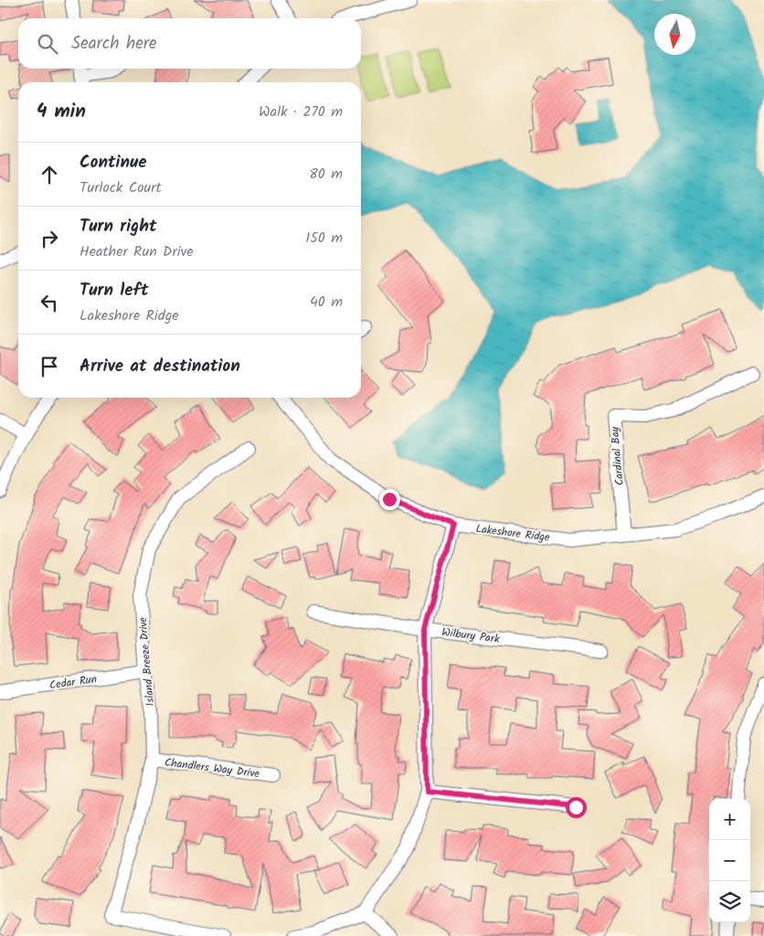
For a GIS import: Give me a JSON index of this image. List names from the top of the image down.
{
  "streets": {
    "street": [
      "Cardinal Bay",
      "Lakeshore Ridge",
      "Wilbury Park",
      "Island Breeze Drive",
      "Cedar Run",
      "Chandlers Way Drive"
    ]
  },
  "crossings": [
    ["Cardinal Bay", "Lakeshore Ridge"],
    ["Island Breeze Drive", "Cedar Run"],
    ["Island Breeze Drive", "Chandlers Way Drive"]
  ],
  "north": "bottom",
  "page": {
    "search": "Search here",
    "heading": ["4 min", "Walk · 270 m"],
    "list": [
      ["Continue", "Turlock Court", "80 m"],
      ["Turn right", "Heather Run Drive", "150 m"],
      ["Turn left", "Lakeshore Ridge", "40 m"],
      "Arrive at destination"
    ],
    "map_buttons": ["+", "−"]
  }
}
